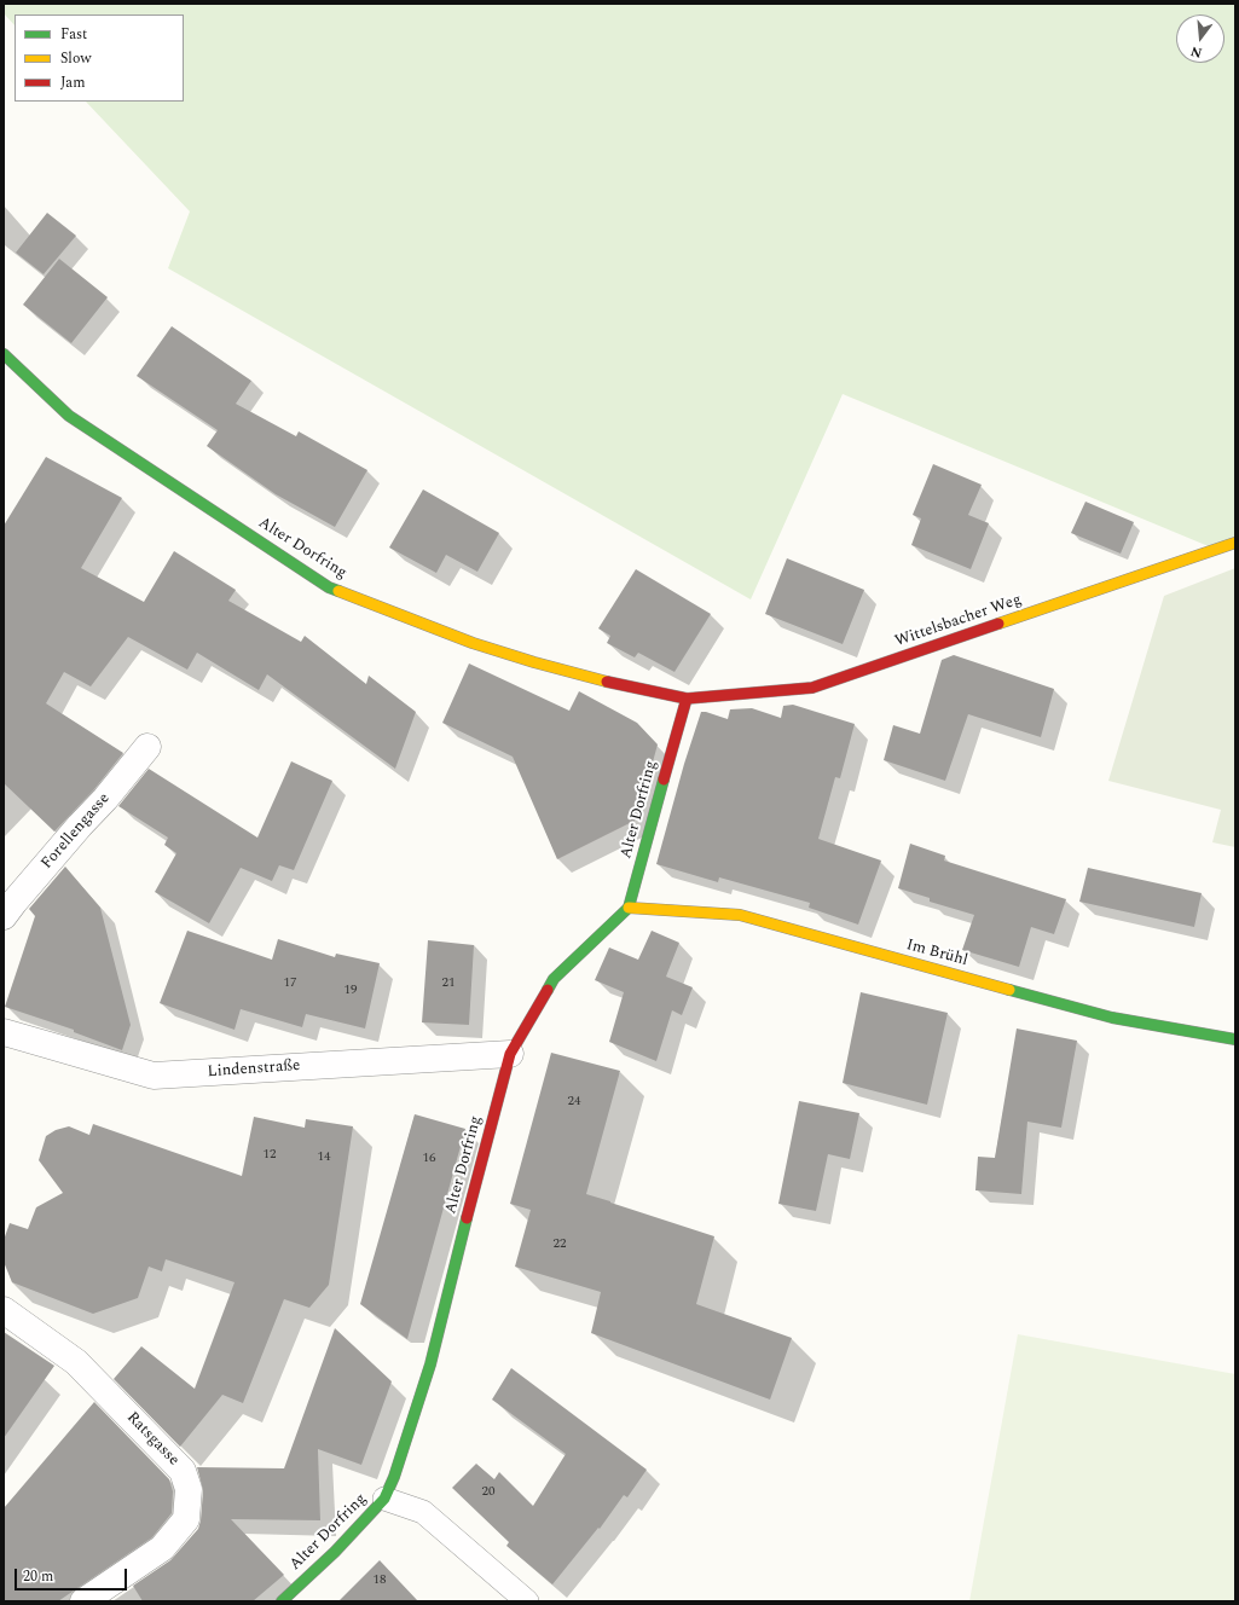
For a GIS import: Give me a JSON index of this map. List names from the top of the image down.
{
  "streets": {
    "street": [
      "Alter Dorfring",
      "Wittelsbacher Weg",
      "Forellengasse",
      "Im Brühl",
      "Lindenstraße",
      "Ratsgasse"
    ]
  },
  "crossings": [
    ["Alter Dorfring", "Wittelsbacher Weg"],
    ["Alter Dorfring", "Im Brühl"],
    ["Alter Dorfring", "Lindenstraße"]
  ],
  "house_numbers": [
    "17",
    "21",
    "19",
    "24",
    "12",
    "14",
    "16",
    "22",
    "20",
    "18"
  ],
  "legend": ["Fast", "Slow", "Jam"],
  "scale_bar": "20 m",
  "north": "bottom"
}
